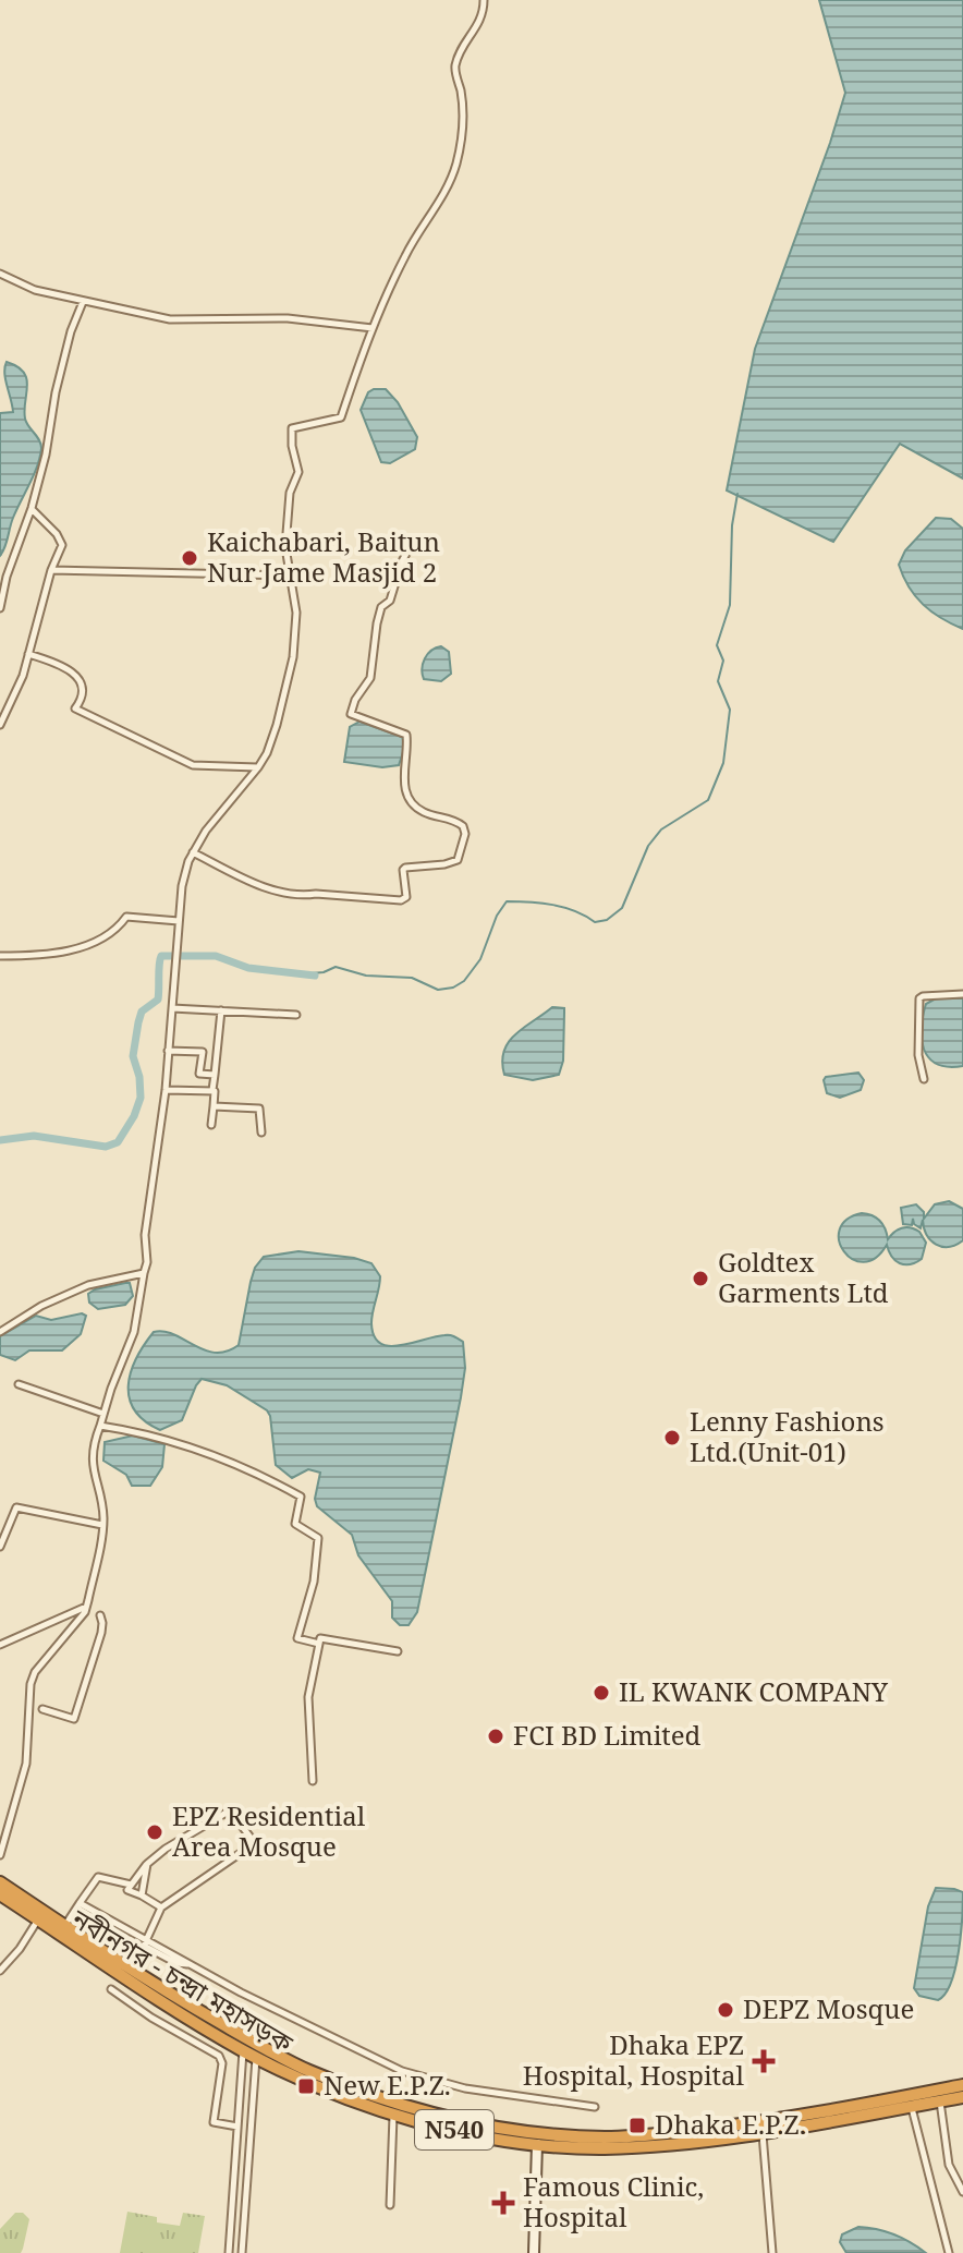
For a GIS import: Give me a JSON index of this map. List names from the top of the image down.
{
  "streets": {
    "highway": ["নবীনগর - চন্দ্রা মহাসড়ক", "N540"]
  },
  "places": {
    "other": [
      "Kaichabari, Baitun Nur Jame Masjid 2",
      "Goldtex Garments Ltd",
      "Lenny Fashions Ltd.(Unit-01)",
      "IL KWANK COMPANY",
      "FCI BD Limited",
      "EPZ Residential Area Mosque",
      "DEPZ Mosque"
    ],
    "health": ["Dhaka EPZ Hospital, Hospital", "Famous Clinic, Hospital"],
    "transit": ["New E.P.Z.", "Dhaka E.P.Z."]
  }
}
